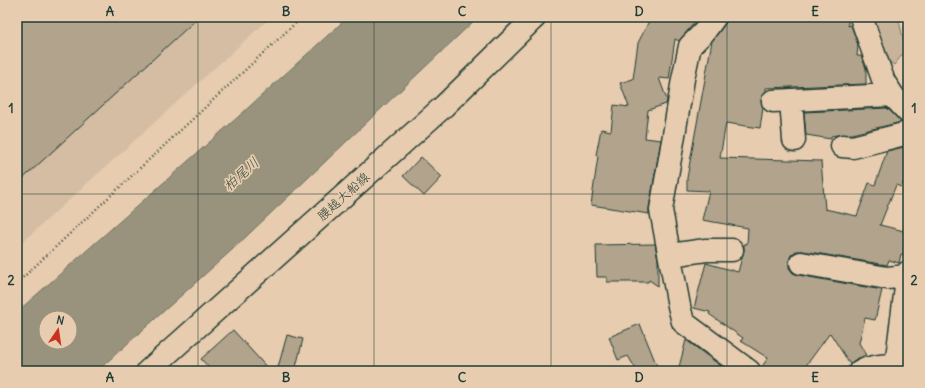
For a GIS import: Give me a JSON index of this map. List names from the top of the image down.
{
  "streets": {
    "street": ["腰越大船線"]
  },
  "water": ["柏尾川"],
  "north": "top",
  "grid": {
    "columns": [
      "A",
      "B",
      "C",
      "D",
      "E"
    ],
    "rows": ["1", "2"]
  }
}
